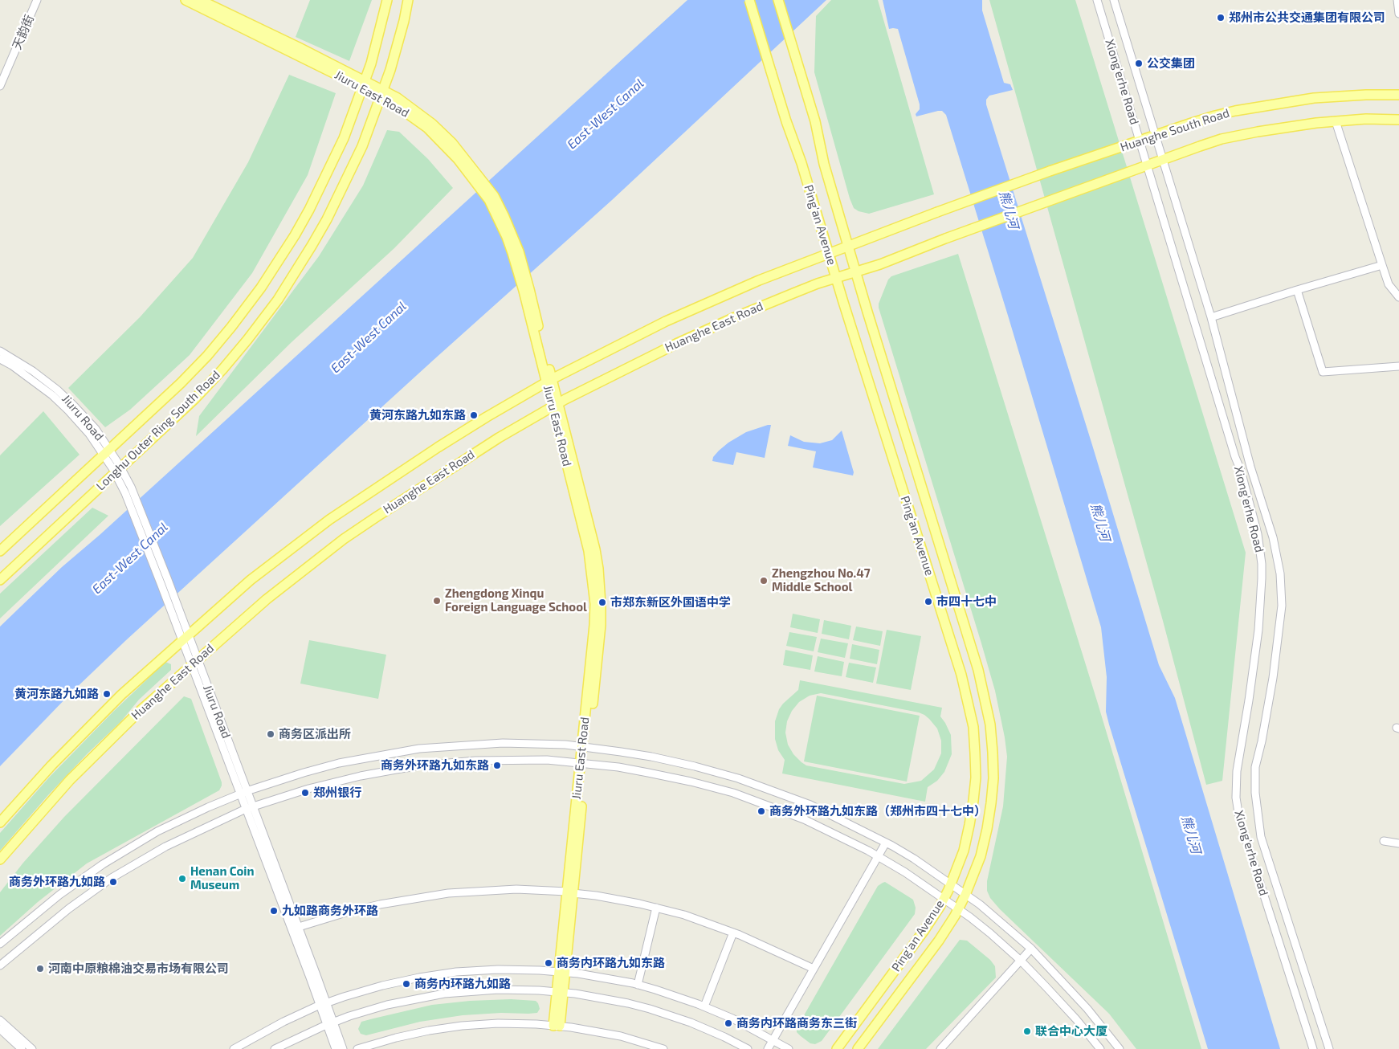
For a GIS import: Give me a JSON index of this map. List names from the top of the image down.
{
  "streets": {
    "main road": [
      "Jiuru East Road",
      "Huanghe South Road",
      "Ping'an Avenue",
      "Huanghe East Road",
      "Longhu Outer Ring South Road"
    ],
    "street": ["天韵街", "Xiong'erhe Road", "Jiuru Road"]
  },
  "crossings": [
    ["Xiong'erhe Road", "Huanghe South Road"],
    ["Jiuru East Road", "Huanghe East Road"],
    ["Jiuru East Road", "Longhu Outer Ring South Road"],
    ["Huanghe South Road", "Huanghe East Road"],
    ["Ping'an Avenue", "Huanghe East Road"],
    ["Huanghe East Road", "Jiuru Road"],
    ["Jiuru Road", "Longhu Outer Ring South Road"]
  ],
  "water": ["East-West Canal", "熊儿河"],
  "places": [
    "郑州市公共交通集团有限公司",
    "公交集团",
    "黄河东路九如东路",
    "Zhengzhou No.47 Middle School",
    "Zhengdong Xinqu Foreign Language School",
    "市四十七中",
    "市郑东新区外国语中学",
    "黄河东路九如路",
    "商务区派出所",
    "商务外环路九如东路",
    "郑州银行",
    "商务外环路九如东路（郑州市四十七中）",
    "Henan Coin Museum",
    "商务外环路九如路",
    "九如路商务外环路",
    "商务内环路九如东路",
    "河南中原粮棉油交易市场有限公司",
    "商务内环路九如路",
    "商务内环路商务东三街",
    "联合中心大厦"
  ]
}
